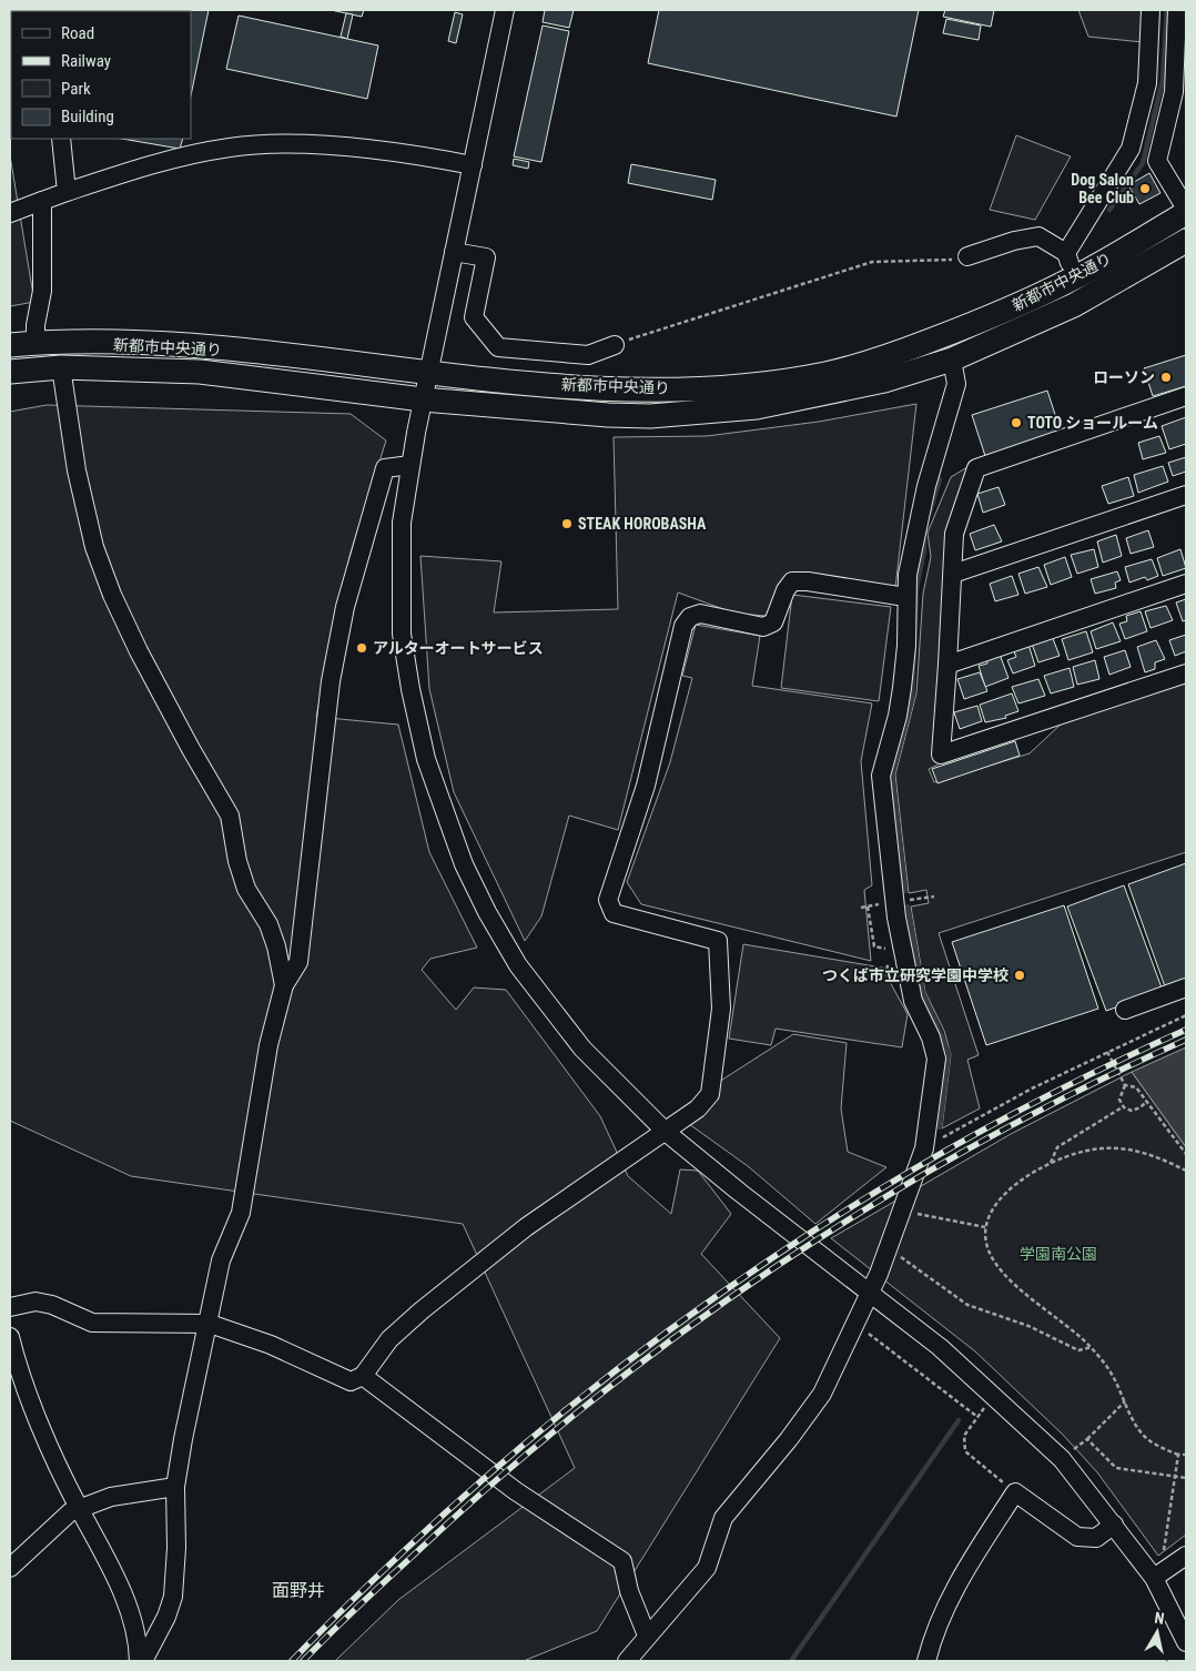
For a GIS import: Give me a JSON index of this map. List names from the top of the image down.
{
  "streets": {
    "main road": ["新都市中央通り"]
  },
  "districts": ["面野井"],
  "parks": ["学園南公園"],
  "places": [
    "Dog Salon Bee Club",
    "ローソン",
    "TOTO ショールーム",
    "STEAK HOROBASHA",
    "アルターオートサービス",
    "つくば市立研究学園中学校"
  ],
  "legend": [
    "Road",
    "Railway",
    "Park",
    "Building"
  ],
  "north": "top"
}
